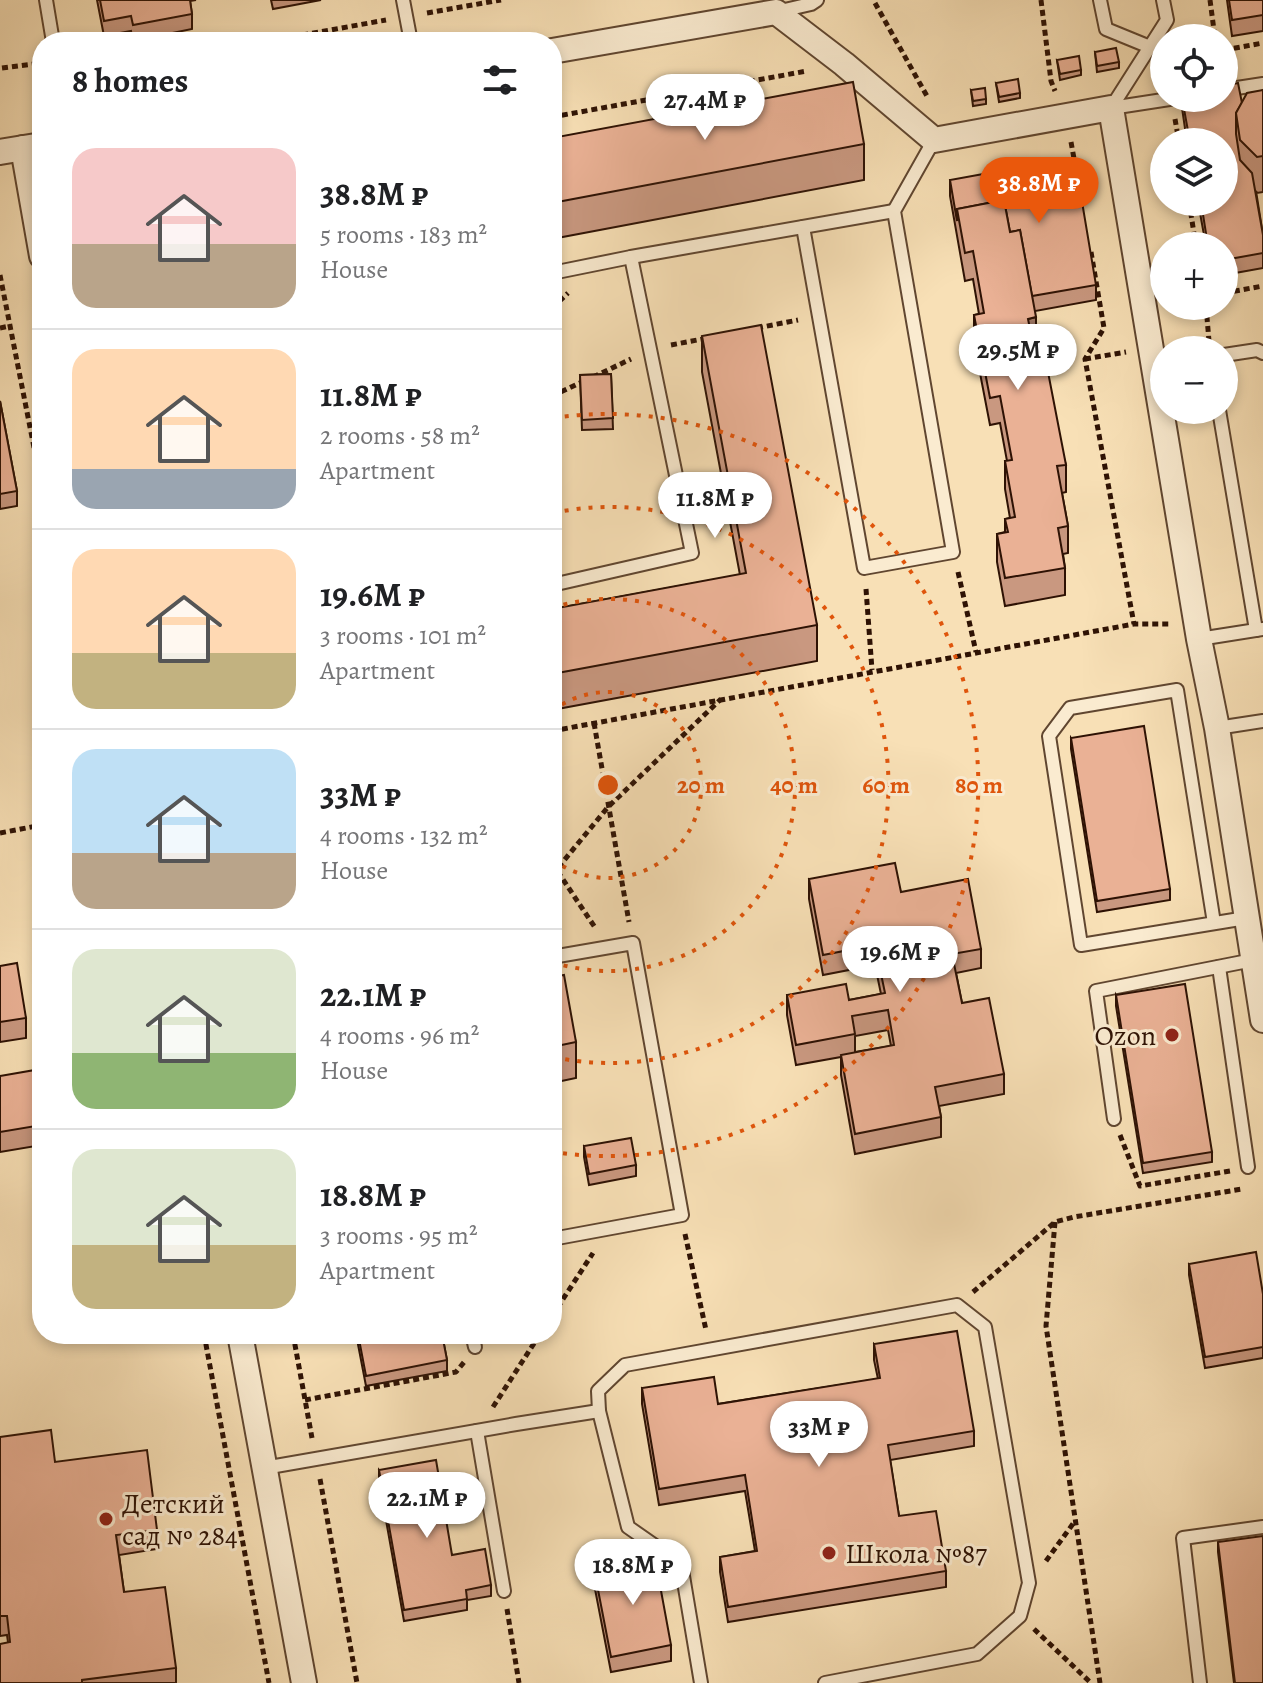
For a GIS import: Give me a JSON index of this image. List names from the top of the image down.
{
  "places": ["Ozon", "Детский сад № 284", "Школа №87"],
  "page": {
    "map_buttons": ["+", "−"],
    "heading": "8 homes",
    "price": [
      "27.4M ₽",
      "38.8M ₽",
      "29.5M ₽",
      "11.8M ₽",
      "19.6M ₽",
      "33M ₽",
      "22.1M ₽",
      "18.8M ₽"
    ],
    "list": [
      {
        "name": "38.8M ₽",
        "note": "5 rooms · 183 m² · House"
      },
      {
        "name": "11.8M ₽",
        "note": "2 rooms · 58 m² · Apartment"
      },
      {
        "name": "19.6M ₽",
        "note": "3 rooms · 101 m² · Apartment"
      },
      {
        "name": "33M ₽",
        "note": "4 rooms · 132 m² · House"
      },
      {
        "name": "22.1M ₽",
        "note": "4 rooms · 96 m² · House"
      },
      {
        "name": "18.8M ₽",
        "note": "3 rooms · 95 m² · Apartment"
      }
    ]
  },
  "rings": [
    "20 m",
    "40 m",
    "60 m",
    "80 m"
  ]
}
